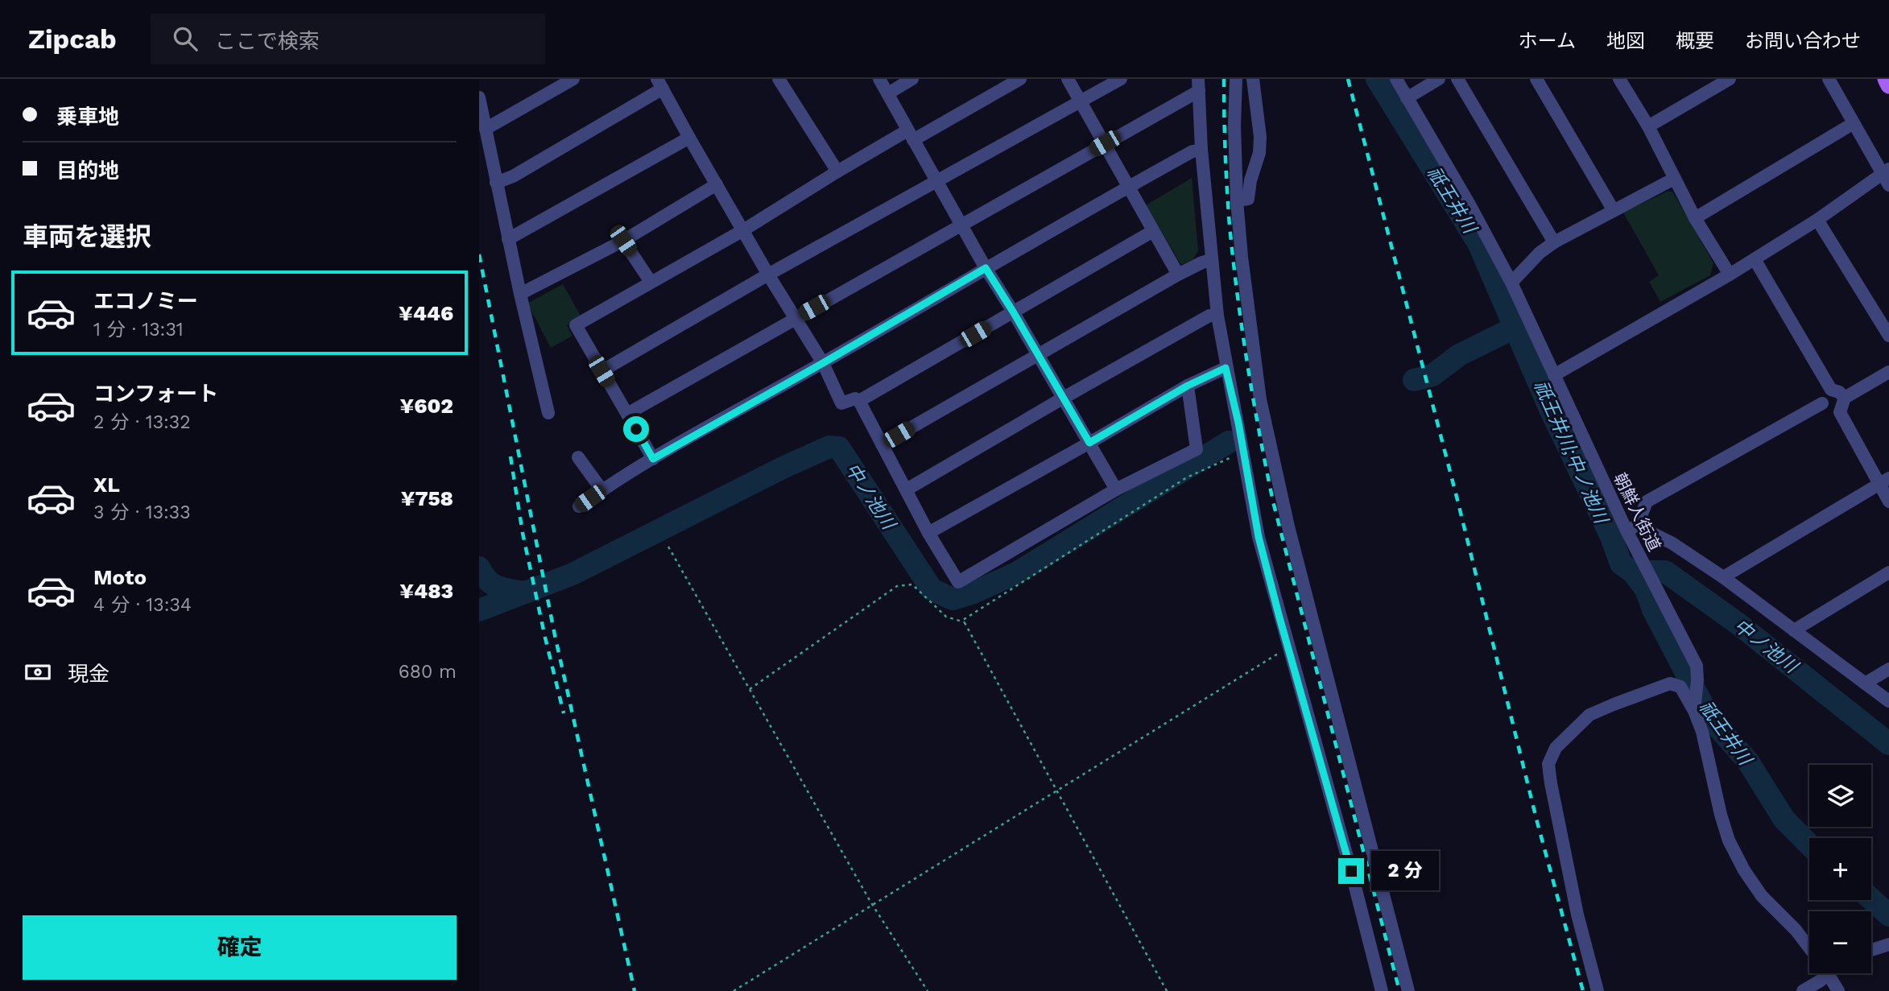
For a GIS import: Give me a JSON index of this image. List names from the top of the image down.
{
  "streets": {
    "street": ["朝鮮人街道"]
  },
  "water": ["祇王井川", "祇王井川;中ノ池川", "中ノ池川"],
  "page": {
    "header": "Zipcab",
    "search": "ここで検索",
    "nav": [
      "ホーム",
      "地図",
      "概要",
      "お問い合わせ"
    ],
    "banner": ["乗車地", "目的地"],
    "heading": "車両を選択",
    "list": [
      {
        "name": "エコノミー",
        "note": "1 分 · 13:31",
        "value": "¥446"
      },
      {
        "name": "コンフォート",
        "note": "2 分 · 13:32",
        "value": "¥602"
      },
      {
        "name": "XL",
        "note": "3 分 · 13:33",
        "value": "¥758"
      },
      {
        "name": "Moto",
        "note": "4 分 · 13:34",
        "value": "¥483"
      }
    ],
    "pay": ["現金", "680 m"],
    "map_buttons": ["+", "−"],
    "bubble": "2 分",
    "buttons": "確定"
  }
}
